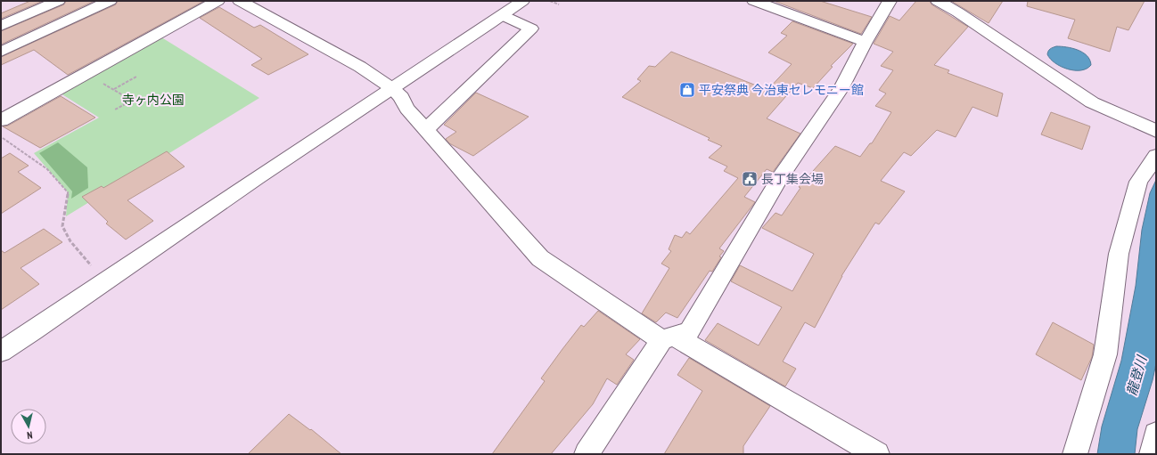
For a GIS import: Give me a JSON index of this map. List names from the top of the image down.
{
  "water": ["龍登川"],
  "parks": ["寺ヶ内公園"],
  "places": {
    "shop": ["平安祭典 今治東セレモニー館"],
    "public building": ["長丁集会場"]
  },
  "north": "bottom"
}
